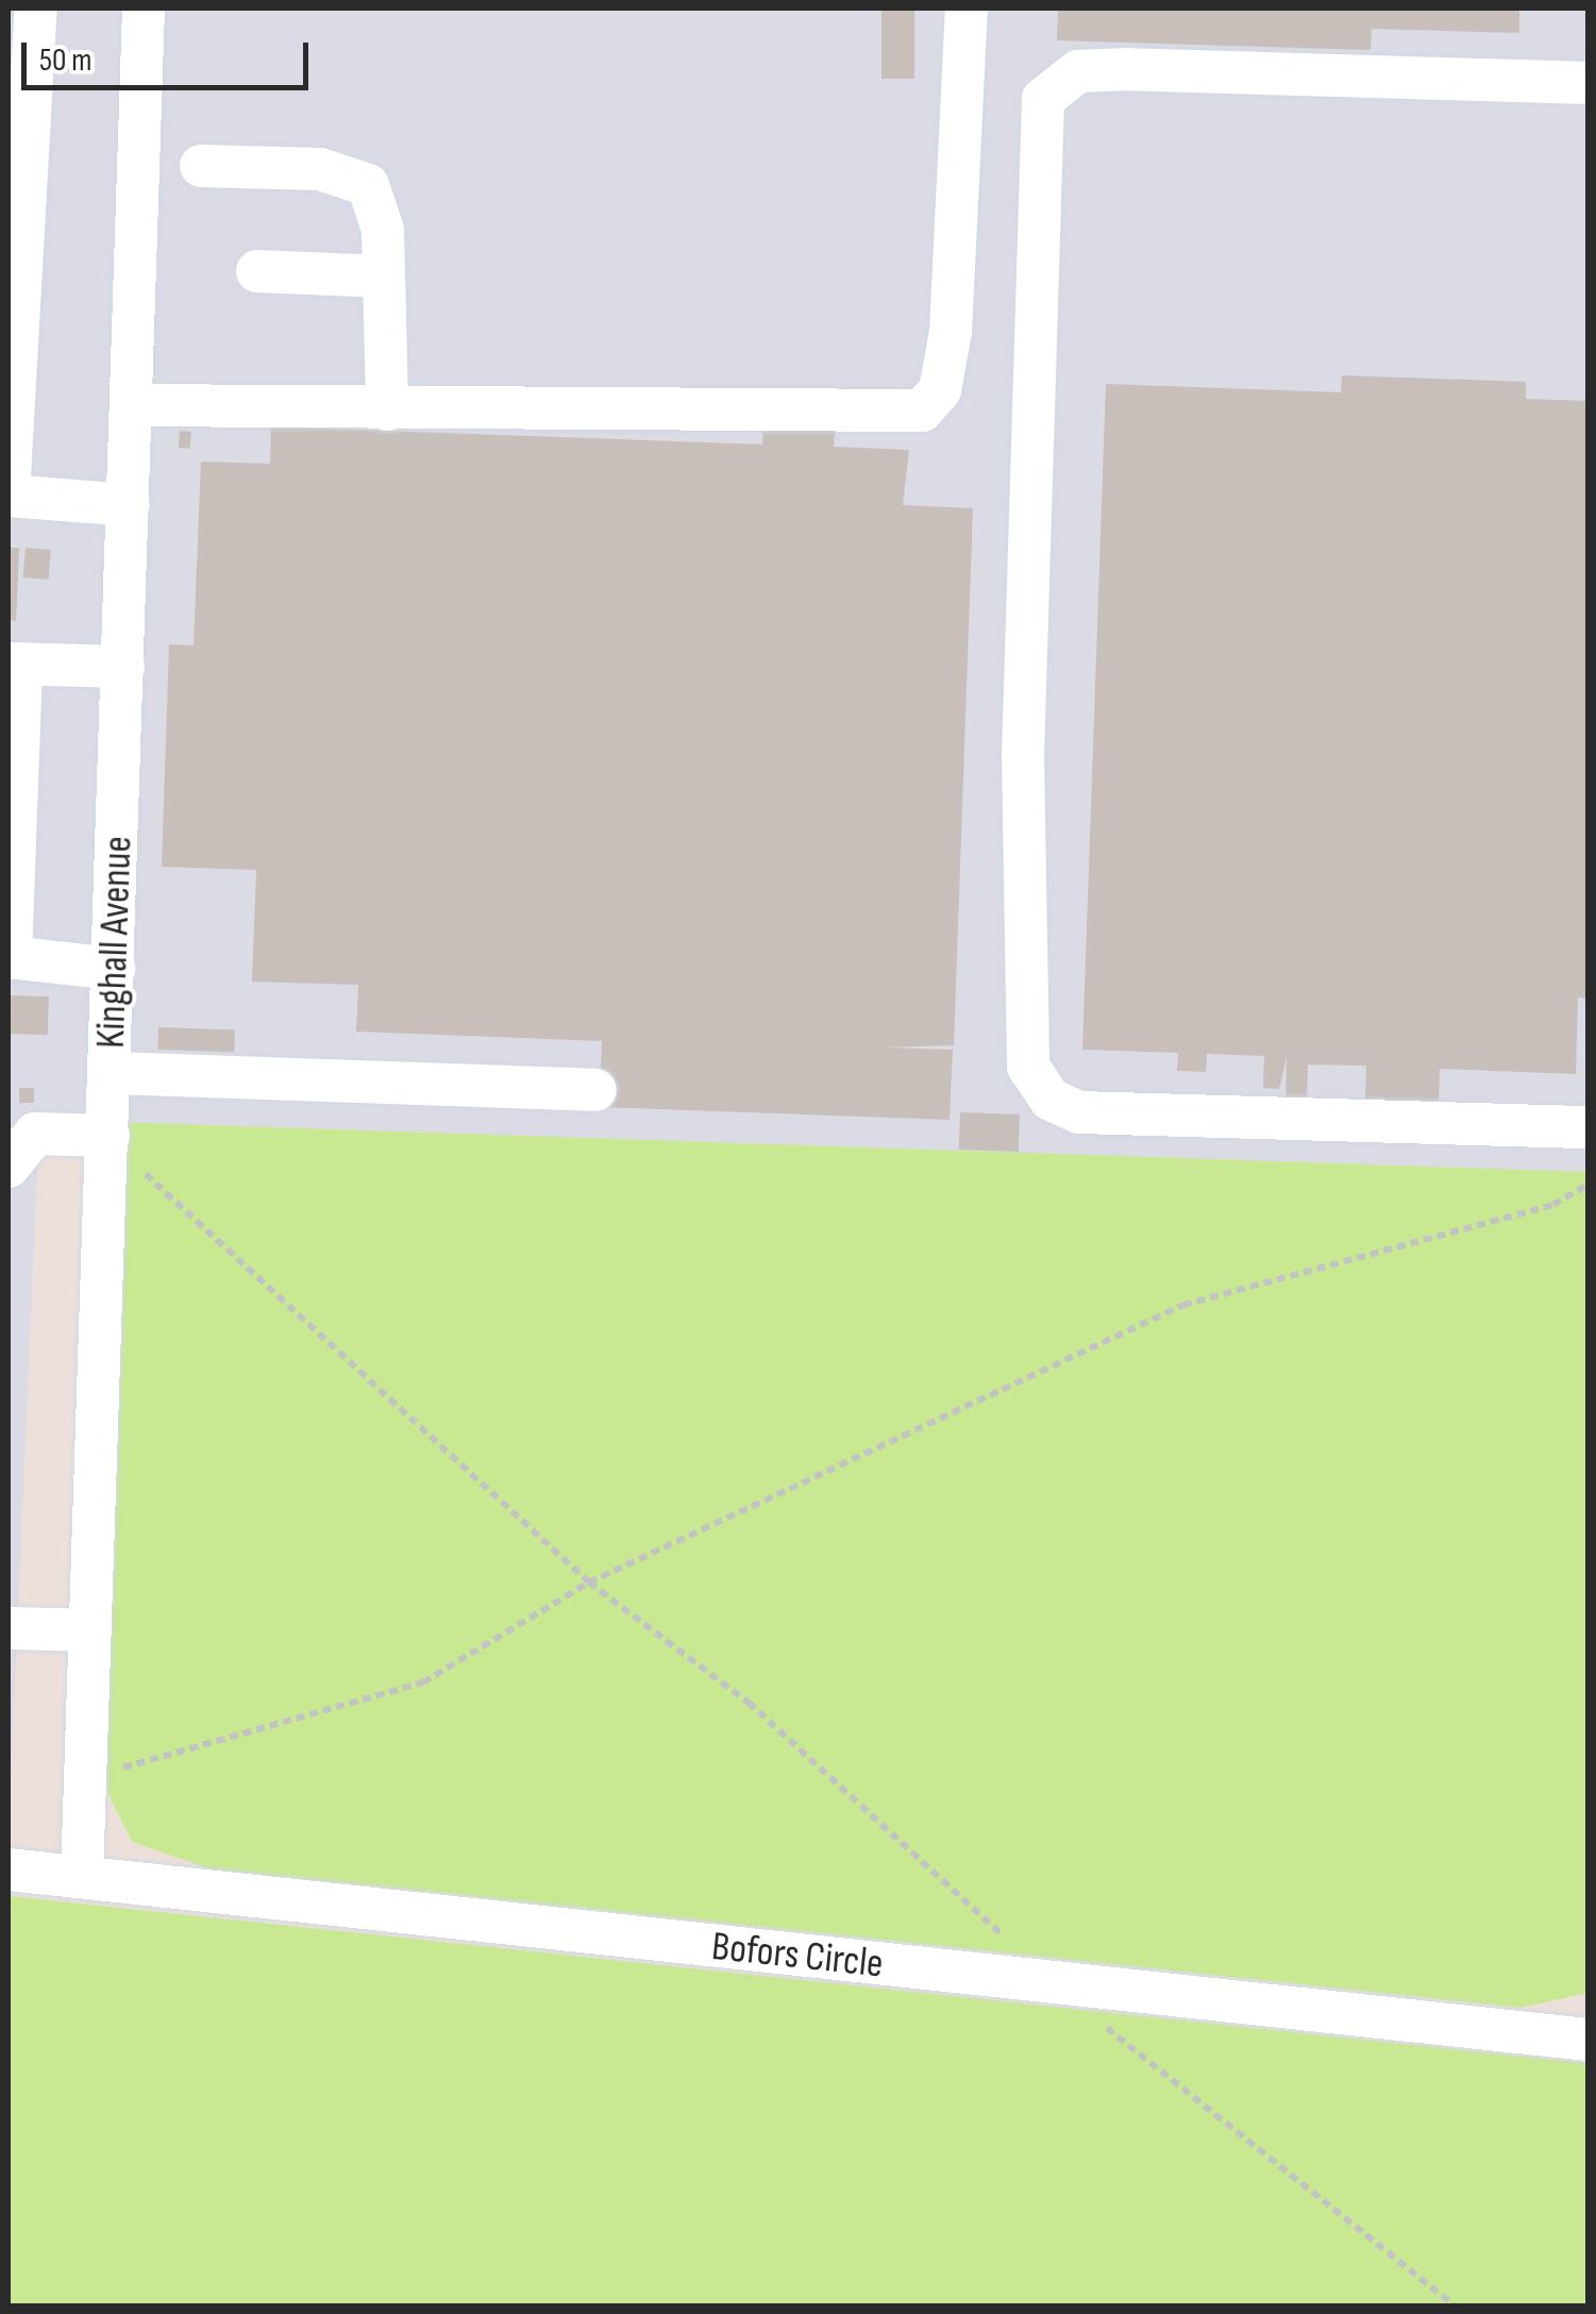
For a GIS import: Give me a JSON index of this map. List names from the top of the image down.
{
  "streets": {
    "street": ["Kinghall Avenue", "Bofors Circle"]
  },
  "crossings": [
    ["Kinghall Avenue", "Bofors Circle"]
  ],
  "scale_bar": "50 m"
}
